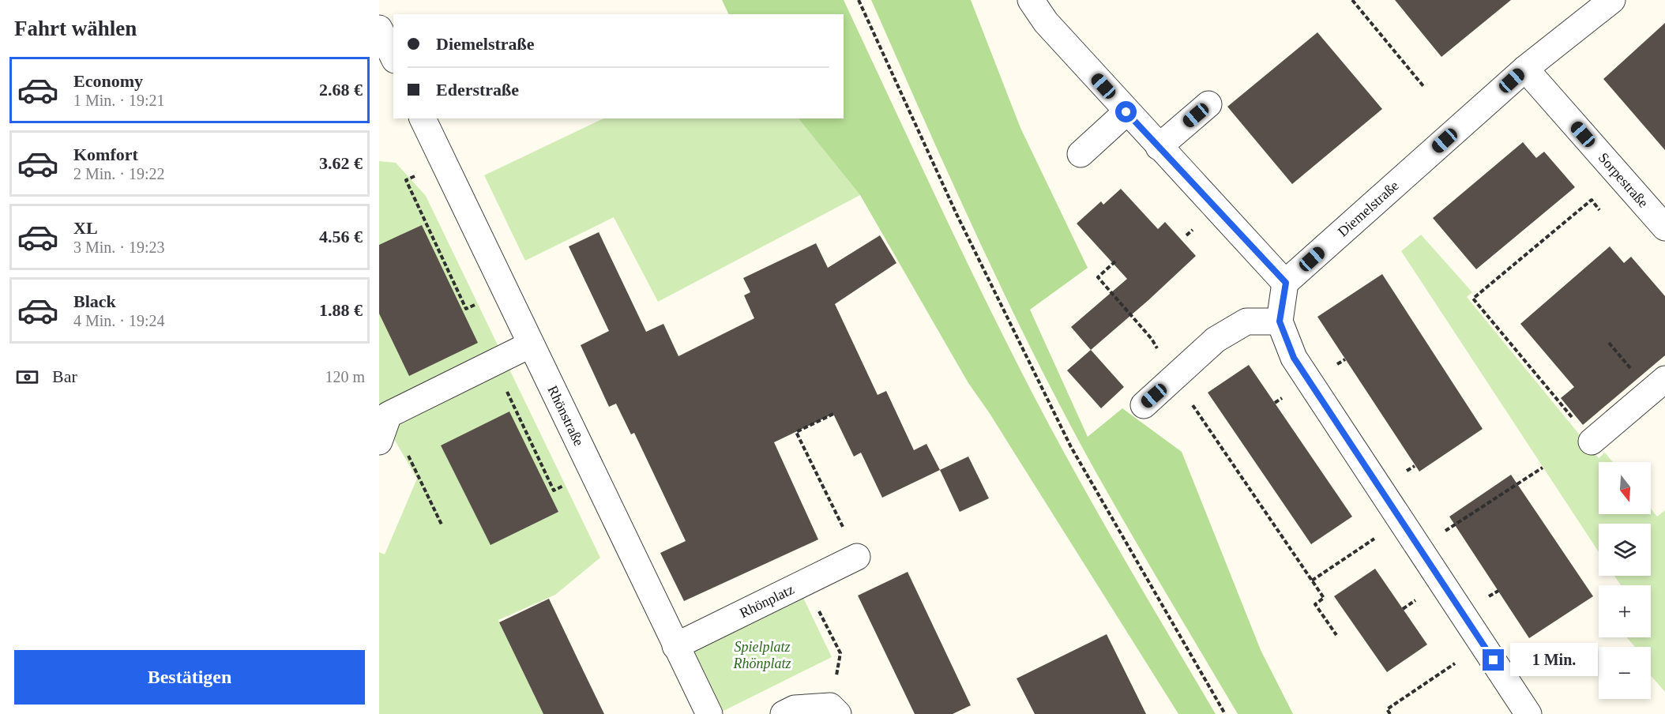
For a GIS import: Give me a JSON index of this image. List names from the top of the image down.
{
  "streets": {
    "street": [
      "Sorpestraße",
      "Diemelstraße",
      "Rhönstraße",
      "Rhönplatz"
    ]
  },
  "crossings": [
    ["Sorpestraße", "Diemelstraße"],
    ["Rhönstraße", "Rhönplatz"]
  ],
  "parks": ["Spielplatz Rhönplatz"],
  "north": "bottom",
  "page": {
    "heading": "Fahrt wählen",
    "banner": ["Diemelstraße", "Ederstraße"],
    "list": [
      {
        "name": "Economy",
        "note": "1 Min. · 19:21",
        "value": "2.68 €"
      },
      {
        "name": "Komfort",
        "note": "2 Min. · 19:22",
        "value": "3.62 €"
      },
      {
        "name": "XL",
        "note": "3 Min. · 19:23",
        "value": "4.56 €"
      },
      {
        "name": "Black",
        "note": "4 Min. · 19:24",
        "value": "1.88 €"
      }
    ],
    "pay": ["Bar", "120 m"],
    "map_buttons": ["+", "−"],
    "buttons": "Bestätigen",
    "bubble": "1 Min."
  }
}
